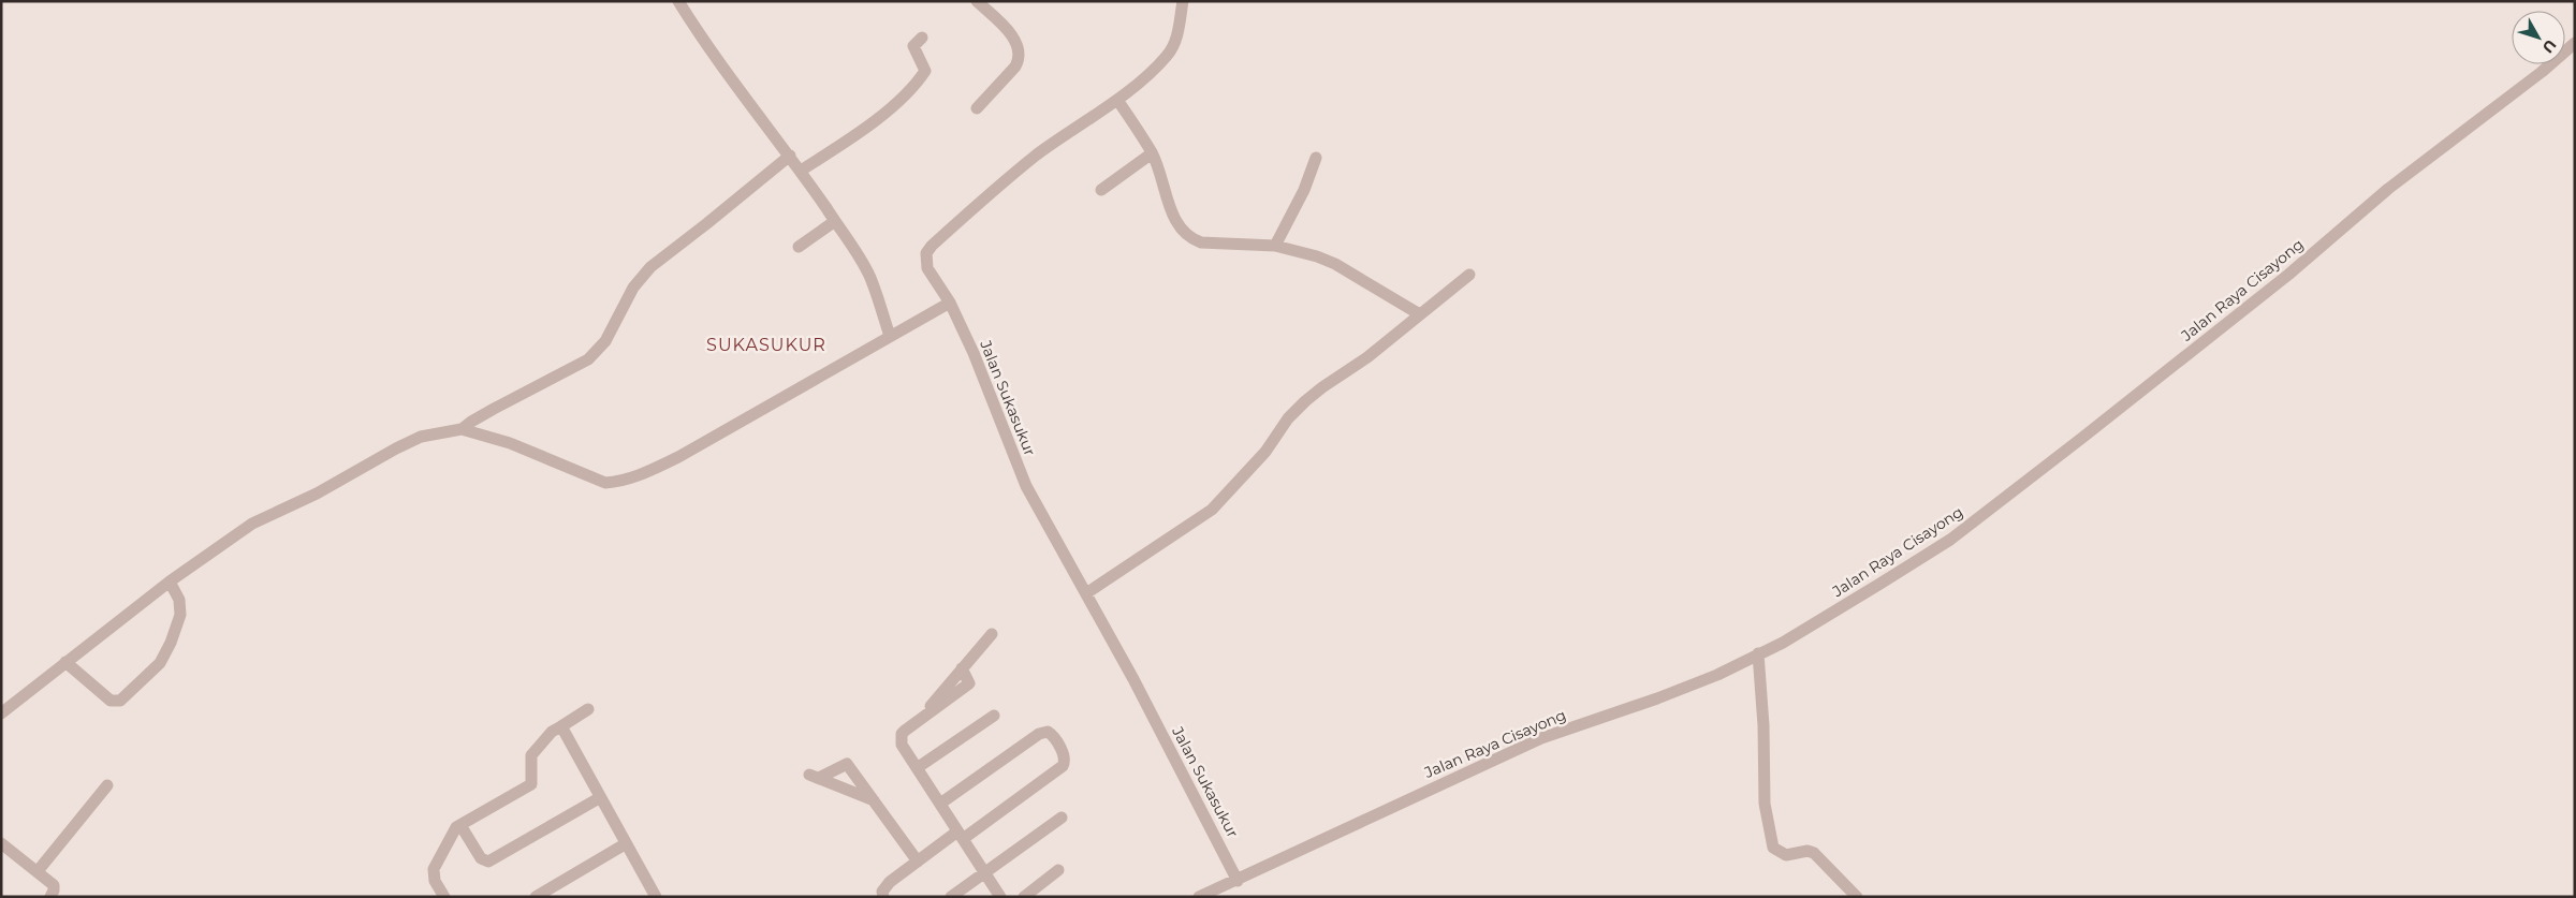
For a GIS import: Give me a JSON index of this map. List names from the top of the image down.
{
  "streets": {
    "street": ["Jalan Raya Cisayong", "Jalan Sukasukur"]
  },
  "crossings": [
    ["Jalan Raya Cisayong", "Jalan Sukasukur"]
  ],
  "districts": ["SUKASUKUR"],
  "north": "bottom right"
}
